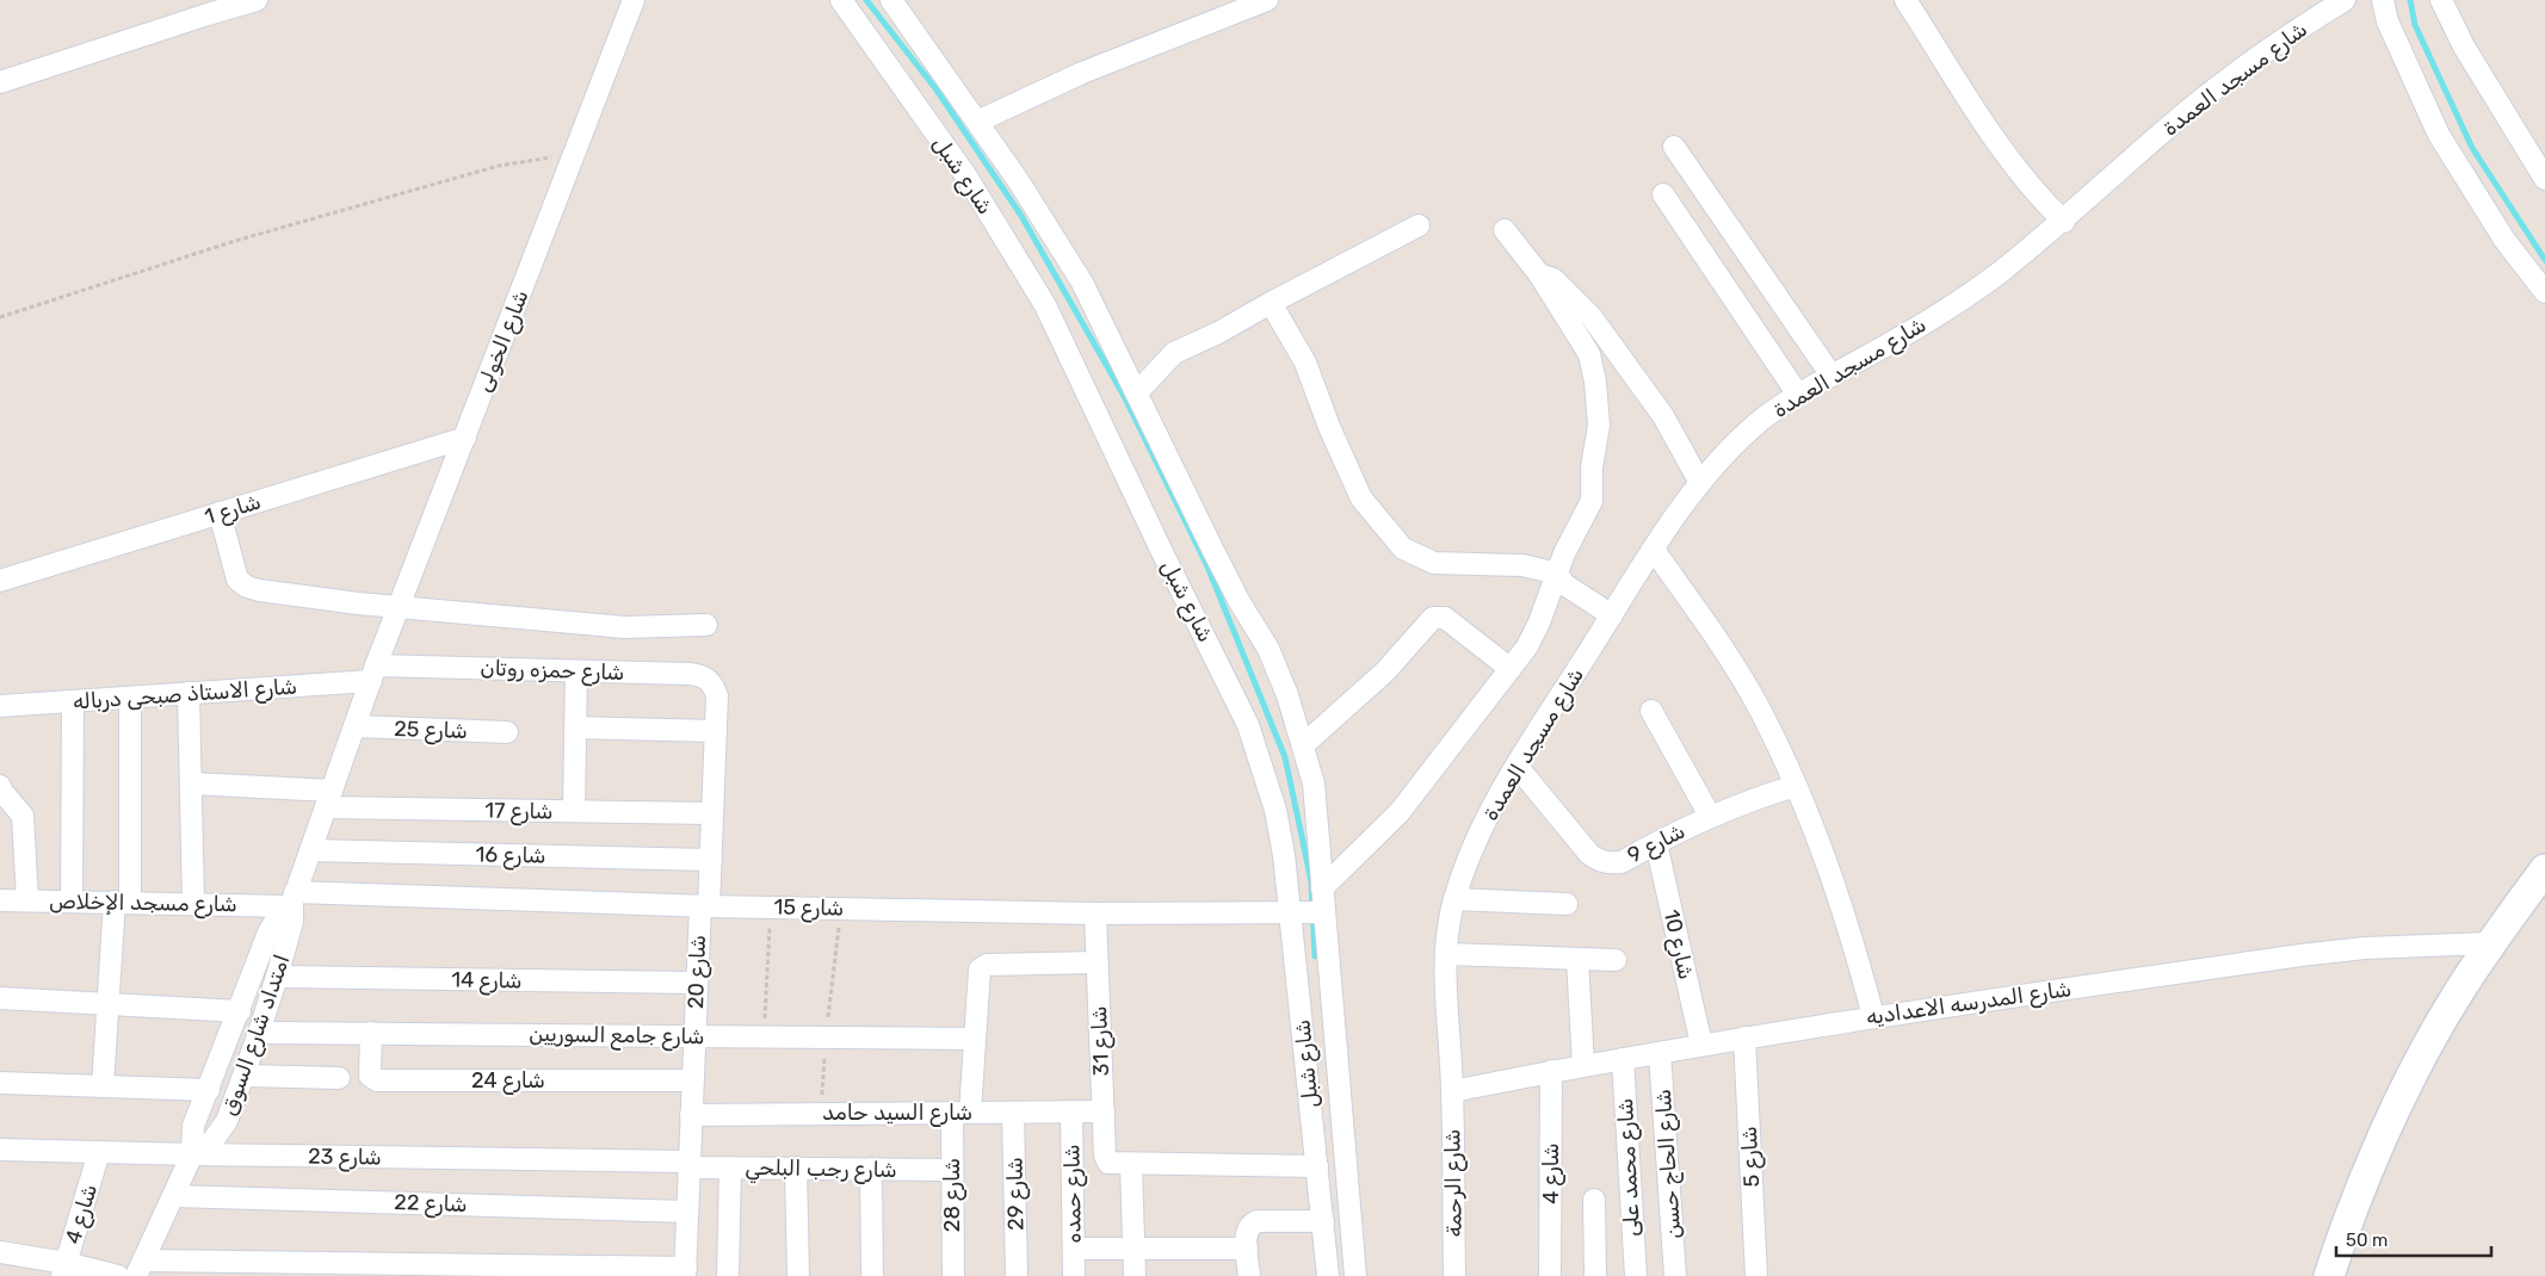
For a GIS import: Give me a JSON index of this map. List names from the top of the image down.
{
  "streets": {
    "street": [
      "شارع مسجد العمدة",
      "شارع شبل",
      "شارع الخولى",
      "شارع 1",
      "شارع حمزه روتان",
      "شارع الاستاذ صبحى درباله",
      "شارع 25",
      "شارع 17",
      "شارع 9",
      "شارع 16",
      "شارع مسجد الإخلاص",
      "شارع 15",
      "شارع 10",
      "شارع 20",
      "شارع 14",
      "شارع المدرسه الاعداديه",
      "امتداد شارع السوق",
      "شارع جامع السوريين",
      "شارع 31",
      "شارع 24",
      "شارع السيد حامد",
      "شارع 23",
      "شارع 5",
      "شارع الحاج حسن",
      "شارع محمد على",
      "شارع رجب البلحي",
      "شارع 4",
      "شارع الرحمة",
      "شارع 29",
      "شارع حمده",
      "شارع 28",
      "شارع 22"
    ]
  },
  "crossings": [
    ["شارع مسجد العمدة", "شارع 9"],
    ["شارع مسجد العمدة", "شارع المدرسه الاعداديه"],
    ["شارع مسجد العمدة", "شارع الرحمة"],
    ["شارع شبل", "شارع 15"],
    ["شارع الخولى", "شارع 1"],
    ["شارع الخولى", "شارع حمزه روتان"],
    ["شارع الخولى", "شارع الاستاذ صبحى درباله"],
    ["شارع الخولى", "امتداد شارع السوق"],
    ["شارع حمزه روتان", "شارع الاستاذ صبحى درباله"],
    ["شارع حمزه روتان", "شارع 20"],
    ["شارع حمزه روتان", "امتداد شارع السوق"],
    ["شارع الاستاذ صبحى درباله", "امتداد شارع السوق"],
    ["شارع 25", "امتداد شارع السوق"],
    ["شارع 17", "شارع 20"],
    ["شارع 17", "امتداد شارع السوق"],
    ["شارع 9", "شارع 10"],
    ["شارع 16", "شارع 20"],
    ["شارع 16", "امتداد شارع السوق"],
    ["شارع مسجد الإخلاص", "شارع 15"],
    ["شارع مسجد الإخلاص", "امتداد شارع السوق"],
    ["شارع 15", "شارع 20"],
    ["شارع 15", "امتداد شارع السوق"],
    ["شارع 15", "شارع 31"],
    ["شارع 10", "شارع المدرسه الاعداديه"],
    ["شارع 20", "شارع 14"],
    ["شارع 20", "شارع جامع السوريين"],
    ["شارع 20", "شارع 24"],
    ["شارع 20", "شارع السيد حامد"],
    ["شارع 20", "شارع 23"],
    ["شارع 20", "شارع رجب البلحي"],
    ["شارع 20", "شارع 22"],
    ["شارع 14", "امتداد شارع السوق"],
    ["شارع المدرسه الاعداديه", "شارع 5"],
    ["شارع المدرسه الاعداديه", "شارع الحاج حسن"],
    ["شارع المدرسه الاعداديه", "شارع محمد على"],
    ["شارع المدرسه الاعداديه", "شارع 4"],
    ["شارع المدرسه الاعداديه", "شارع الرحمة"],
    ["امتداد شارع السوق", "شارع جامع السوريين"],
    ["امتداد شارع السوق", "شارع 23"],
    ["امتداد شارع السوق", "شارع 22"],
    ["شارع جامع السوريين", "شارع 24"],
    ["شارع جامع السوريين", "شارع 28"],
    ["شارع 31", "شارع السيد حامد"],
    ["شارع 31", "شارع 28"],
    ["شارع السيد حامد", "شارع 29"],
    ["شارع السيد حامد", "شارع حمده"],
    ["شارع السيد حامد", "شارع 28"],
    ["شارع 23", "شارع رجب البلحي"],
    ["شارع 23", "شارع 4"],
    ["شارع رجب البلحي", "شارع 28"]
  ],
  "scale_bar": "50 m"
}
